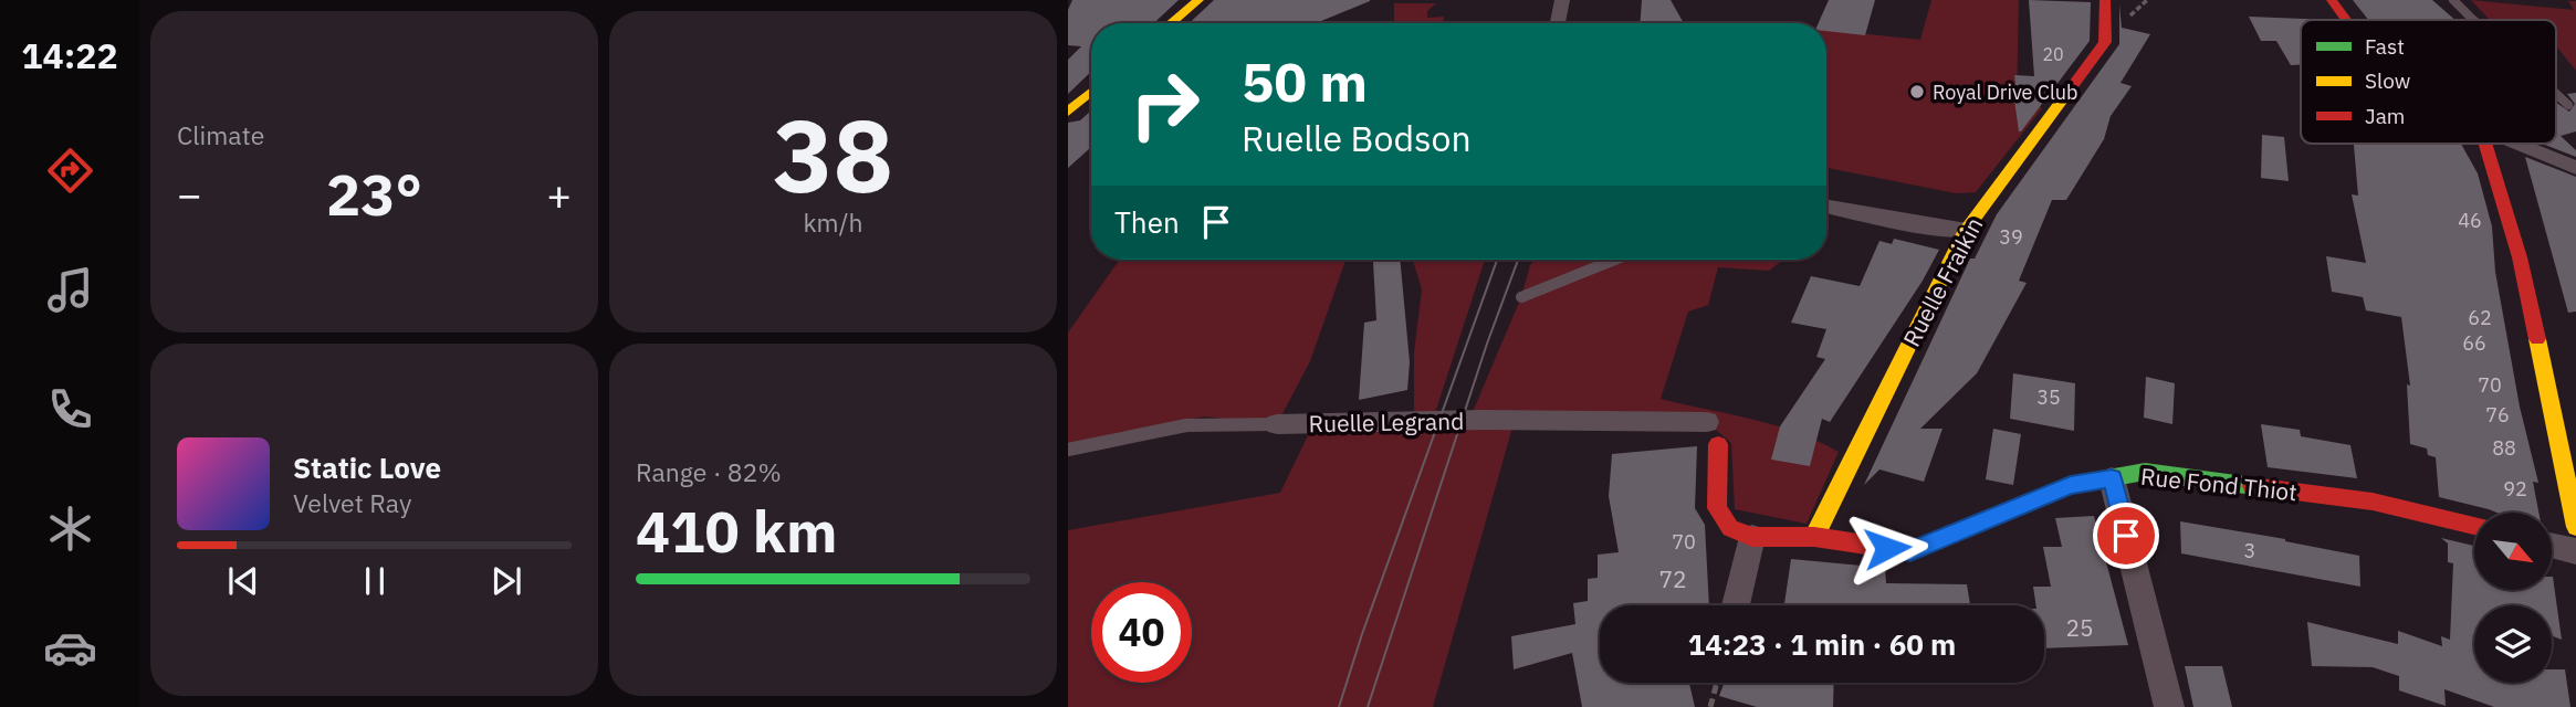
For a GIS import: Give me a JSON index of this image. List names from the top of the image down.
{
  "streets": {
    "street": ["Ruelle Fraikin", "Ruelle Legrand", "Rue Fond Thiot"]
  },
  "crossings": [
    ["Ruelle Fraikin", "Rue Fond Thiot"]
  ],
  "places": ["Royal Drive Club"],
  "house_numbers": [
    "20",
    "46",
    "39",
    "62",
    "66",
    "70",
    "35",
    "76",
    "88",
    "92",
    "70",
    "3",
    "72",
    "25"
  ],
  "legend": ["Fast", "Slow", "Jam"],
  "north": "bottom right",
  "page": {
    "tabs": "14:22",
    "tile": [
      "Climate",
      ["38", "km/h"],
      ["Range · 82%", "410 km"]
    ],
    "turn": ["50 m", "Ruelle Bodson"],
    "heat": ["−", "23°", "+"],
    "then": "Then",
    "song": ["Static Love", "Velvet Ray"],
    "limit": "40",
    "trip": "14:23 · 1 min · 60 m"
  }
}
